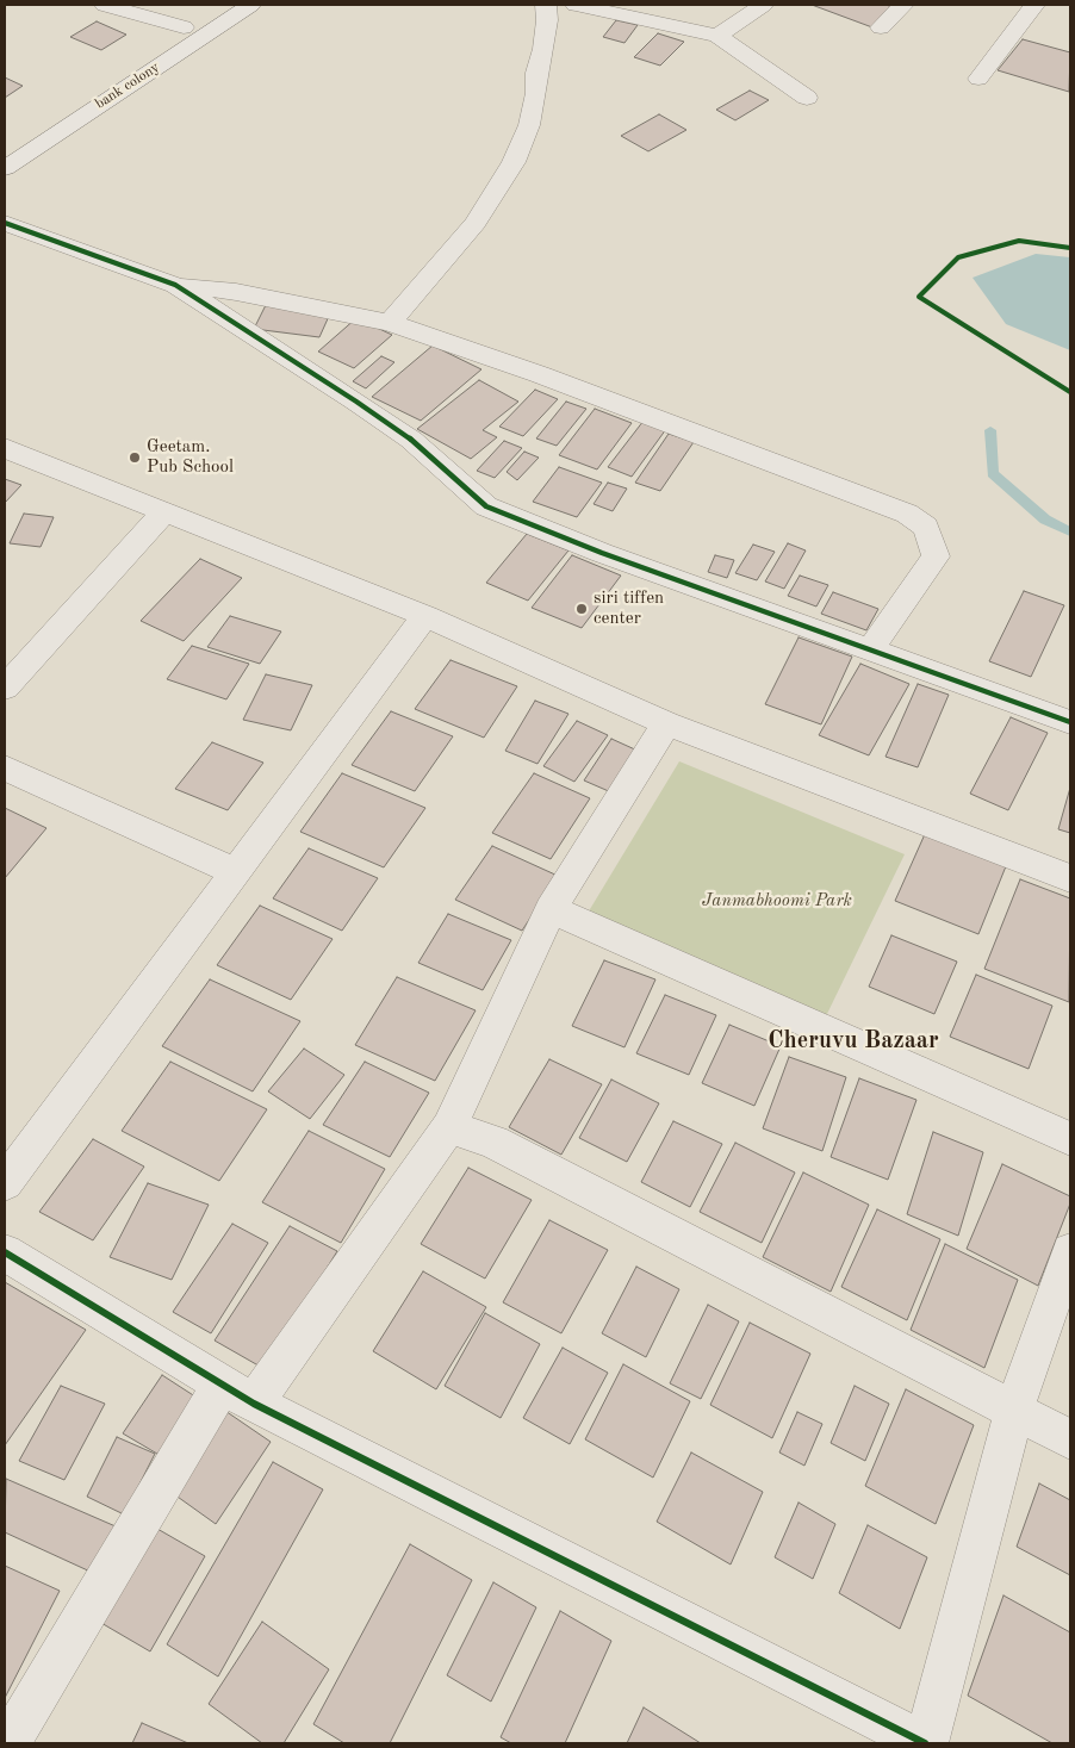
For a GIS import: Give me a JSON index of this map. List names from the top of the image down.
{
  "streets": {
    "street": ["bank colony"]
  },
  "districts": ["Cheruvu Bazaar"],
  "parks": ["Janmabhoomi Park"],
  "places": ["Geetam. Pub School", "siri tiffen center"]
}
